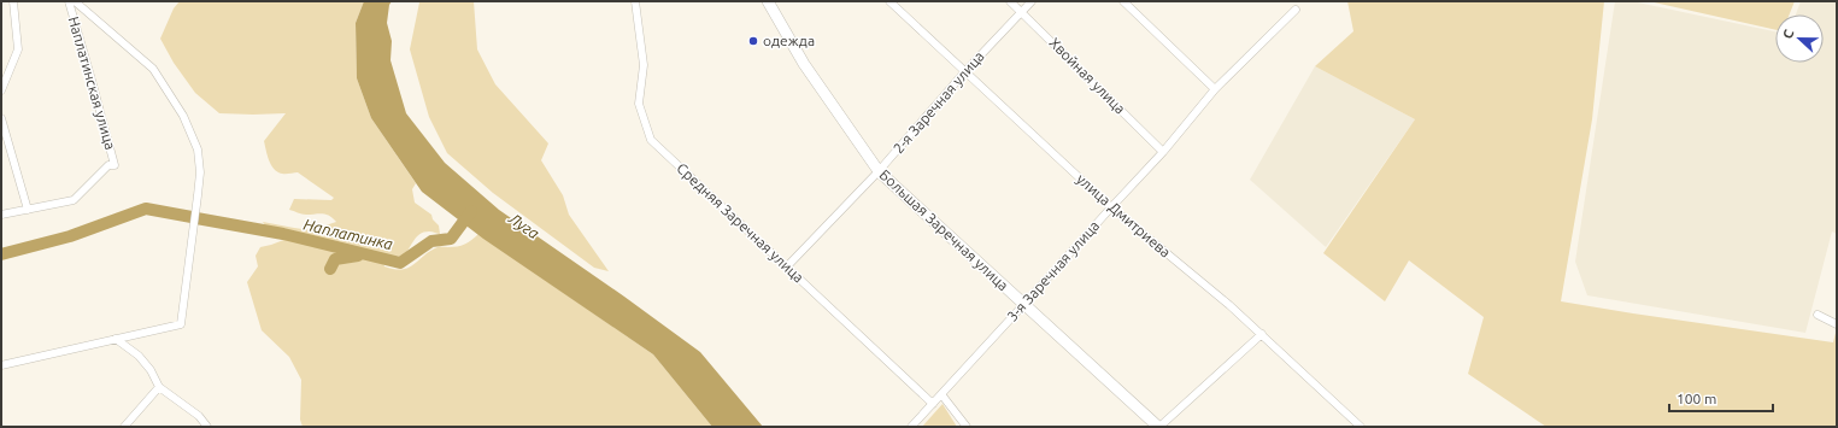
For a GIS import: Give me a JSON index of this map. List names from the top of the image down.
{
  "streets": {
    "street": [
      "Хвойная улица",
      "Наплатинская улица",
      "2-я Заречная улица",
      "улица Дмитриева",
      "Средняя Заречная улица",
      "Большая Заречная улица",
      "3-я Заречная улица"
    ]
  },
  "crossings": [
    ["Хвойная улица", "2-я Заречная улица"],
    ["Хвойная улица", "3-я Заречная улица"],
    ["2-я Заречная улица", "улица Дмитриева"],
    ["2-я Заречная улица", "Средняя Заречная улица"],
    ["2-я Заречная улица", "Большая Заречная улица"],
    ["улица Дмитриева", "3-я Заречная улица"],
    ["Средняя Заречная улица", "3-я Заречная улица"],
    ["Большая Заречная улица", "3-я Заречная улица"]
  ],
  "water": ["Луга", "Наплатинка"],
  "places": ["одежда"],
  "scale_bar": "100 m",
  "north": "left"
}
